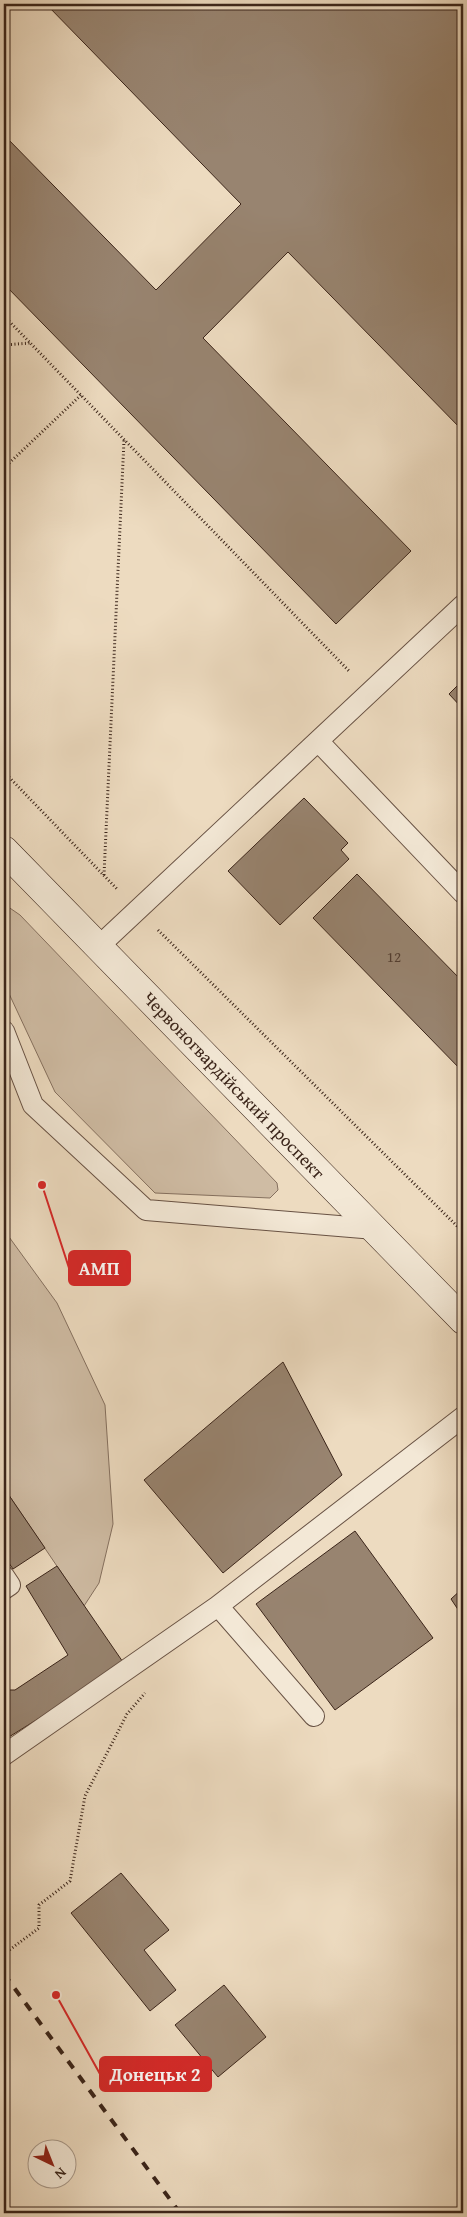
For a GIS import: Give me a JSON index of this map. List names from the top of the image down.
{
  "streets": {
    "main road": ["Червоногвардійський проспект"]
  },
  "places": ["АМП", "Донецьк 2"],
  "house_numbers": ["12"],
  "north": "bottom right"
}
